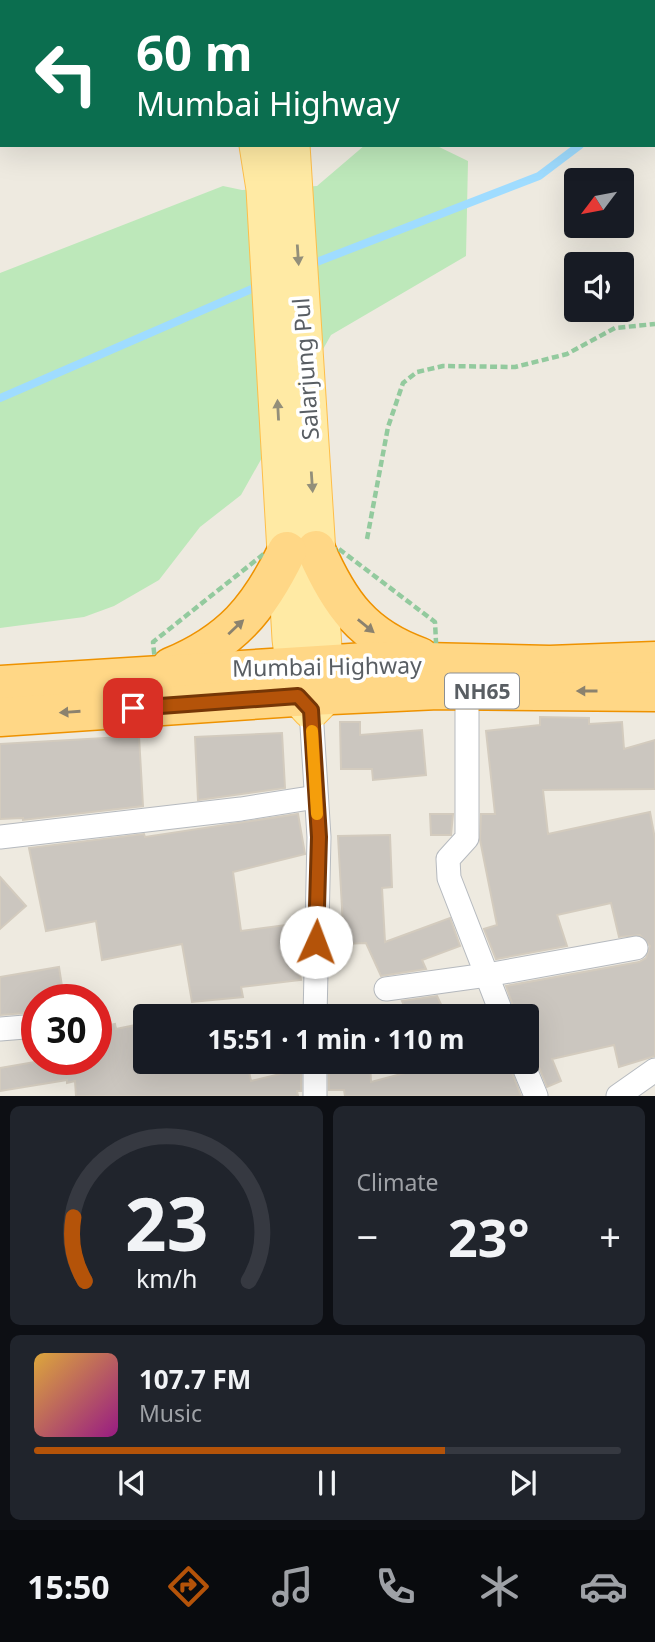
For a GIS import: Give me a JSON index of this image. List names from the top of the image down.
{
  "streets": {
    "highway": ["Mumbai Highway", "NH65"],
    "main road": ["Salarjung Pul"]
  },
  "crossings": [
    ["Salarjung Pul", "Mumbai Highway"]
  ],
  "north": "bottom left",
  "page": {
    "turn": ["60 m", "Mumbai Highway"],
    "limit": "30",
    "trip": "15:51 · 1 min · 110 m",
    "tile": "Climate",
    "heat": ["−", "23°", "+"],
    "song": ["107.7 FM", "Music"],
    "tabs": "15:50",
    "gauge": ["23", "km/h"]
  }
}
